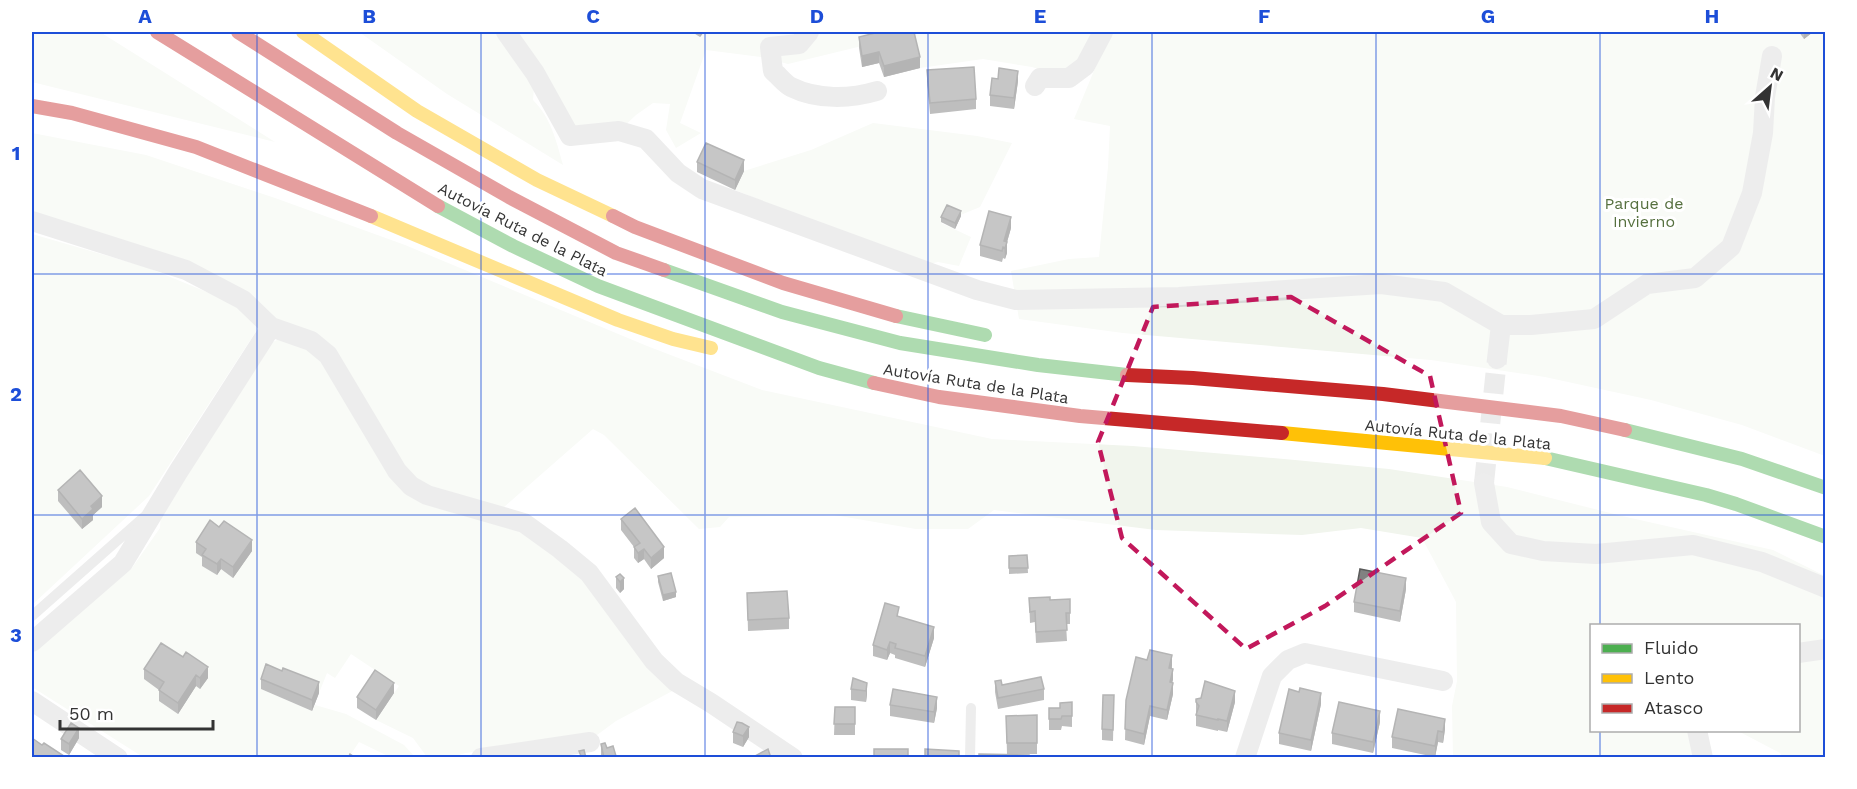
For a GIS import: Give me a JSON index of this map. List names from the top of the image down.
{
  "streets": {
    "highway": ["Autovía Ruta de la Plata"]
  },
  "parks": ["Parque de Invierno"],
  "legend": ["Fluido", "Lento", "Atasco"],
  "scale_bar": "50 m",
  "north": "top right",
  "grid": {
    "columns": [
      "A",
      "B",
      "C",
      "D",
      "E",
      "F",
      "G",
      "H"
    ],
    "rows": ["1", "2", "3"]
  }
}
